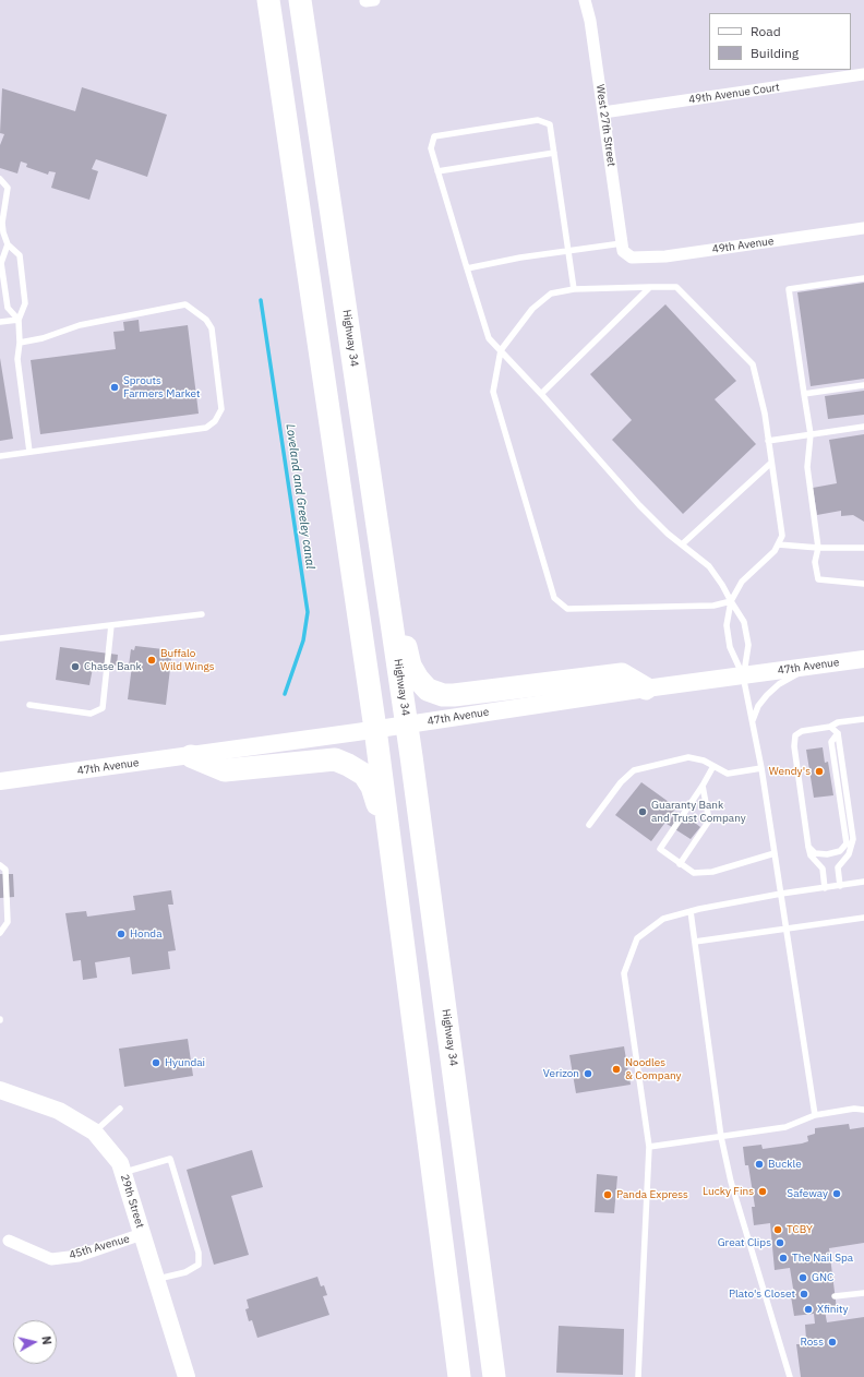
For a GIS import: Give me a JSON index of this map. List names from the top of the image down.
{
  "streets": {
    "highway": ["Highway 34"],
    "main road": ["47th Avenue", "29th Street"],
    "street": [
      "49th Avenue Court",
      "West 27th Street",
      "49th Avenue",
      "45th Avenue"
    ]
  },
  "crossings": [
    ["49th Avenue Court", "West 27th Street"],
    ["West 27th Street", "49th Avenue"],
    ["Highway 34", "47th Avenue"],
    ["29th Street", "45th Avenue"]
  ],
  "water": ["Loveland and Greeley canal"],
  "places": [
    "Sprouts Farmers Market",
    "Buffalo Wild Wings",
    "Chase Bank",
    "Wendy's",
    "Guaranty Bank and Trust Company",
    "Honda",
    "Hyundai",
    "Noodles & Company",
    "Verizon",
    "Buckle",
    "Lucky Fins",
    "Safeway",
    "Panda Express",
    "TCBY",
    "Great Clips",
    "The Nail Spa",
    "GNC",
    "Plato's Closet",
    "Xfinity",
    "Ross"
  ],
  "legend": ["Road", "Building"],
  "north": "right"
}
